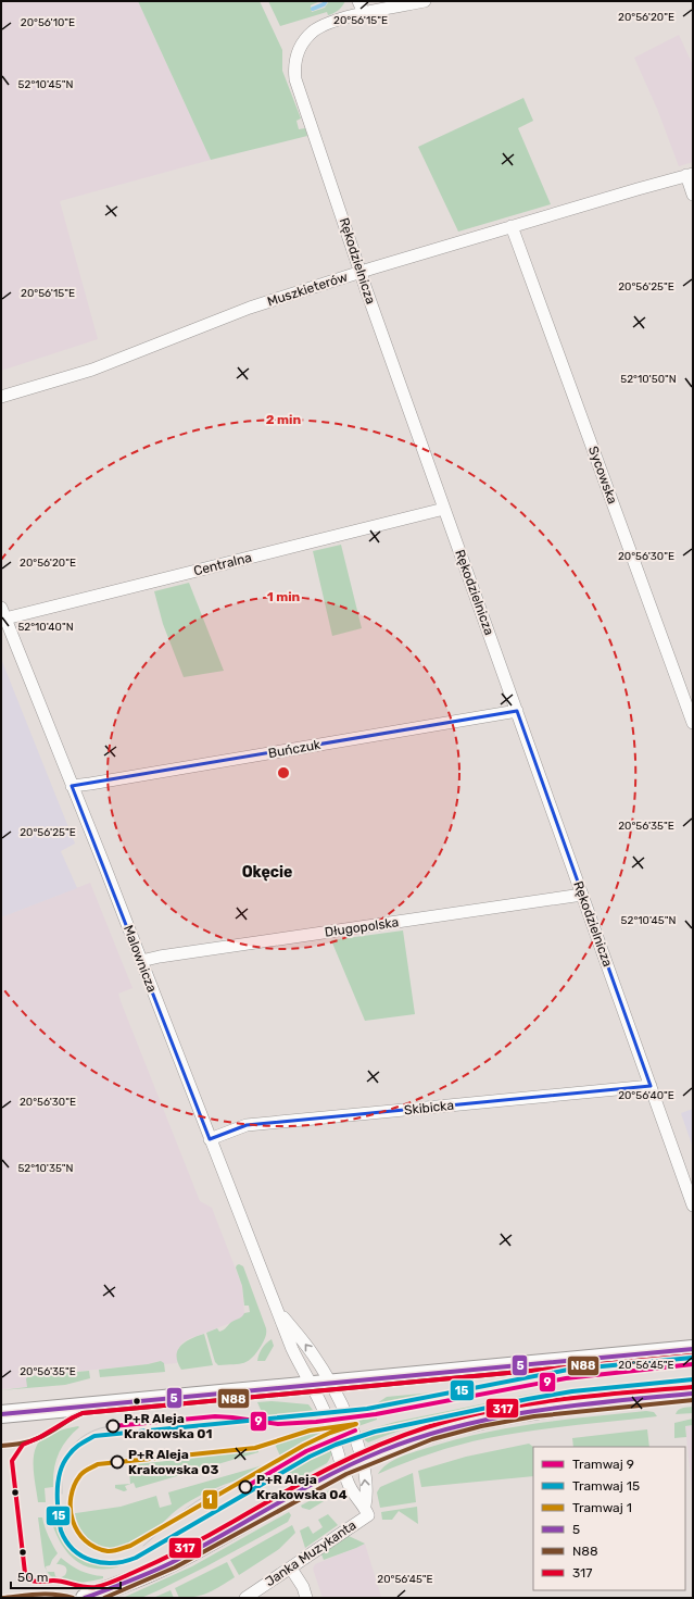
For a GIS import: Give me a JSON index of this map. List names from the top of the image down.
{
  "streets": {
    "street": [
      "Rękodzielnicza",
      "Muszkieterów",
      "Sycowska",
      "Centralna",
      "Buńczuk",
      "Długopolska",
      "Malownicza",
      "Skibicka",
      "Janka Muzykanta"
    ]
  },
  "crossings": [
    ["Rękodzielnicza", "Muszkieterów"],
    ["Rękodzielnicza", "Centralna"],
    ["Rękodzielnicza", "Buńczuk"],
    ["Rękodzielnicza", "Długopolska"],
    ["Rękodzielnicza", "Skibicka"],
    ["Muszkieterów", "Sycowska"],
    ["Centralna", "Malownicza"],
    ["Buńczuk", "Malownicza"],
    ["Długopolska", "Malownicza"],
    ["Malownicza", "Skibicka"],
    ["Malownicza", "Janka Muzykanta"]
  ],
  "districts": ["Okęcie"],
  "places": ["P+R Aleja Krakowska 01", "P+R Aleja Krakowska 03", "P+R Aleja Krakowska 04"],
  "lines": [
    "transit line 5",
    "transit line N88",
    "transit line 317",
    "tram line 15",
    "tram line 9",
    "tram line 1"
  ],
  "legend": [
    "Tramwaj 9",
    "Tramwaj 15",
    "Tramwaj 1",
    "5",
    "N88",
    "317"
  ],
  "scale_bar": "50 m",
  "coordinates": [
    "20°56'20\"E",
    "20°56'15\"E",
    "20°56'10\"E",
    "52°10'45\"N",
    "20°56'25\"E",
    "52°10'50\"N",
    "20°56'30\"E",
    "52°10'40\"N",
    "20°56'35\"E",
    "20°56'40\"E",
    "52°10'35\"N",
    "20°56'45\"E"
  ],
  "rings": ["2 min", "1 min"]
}
